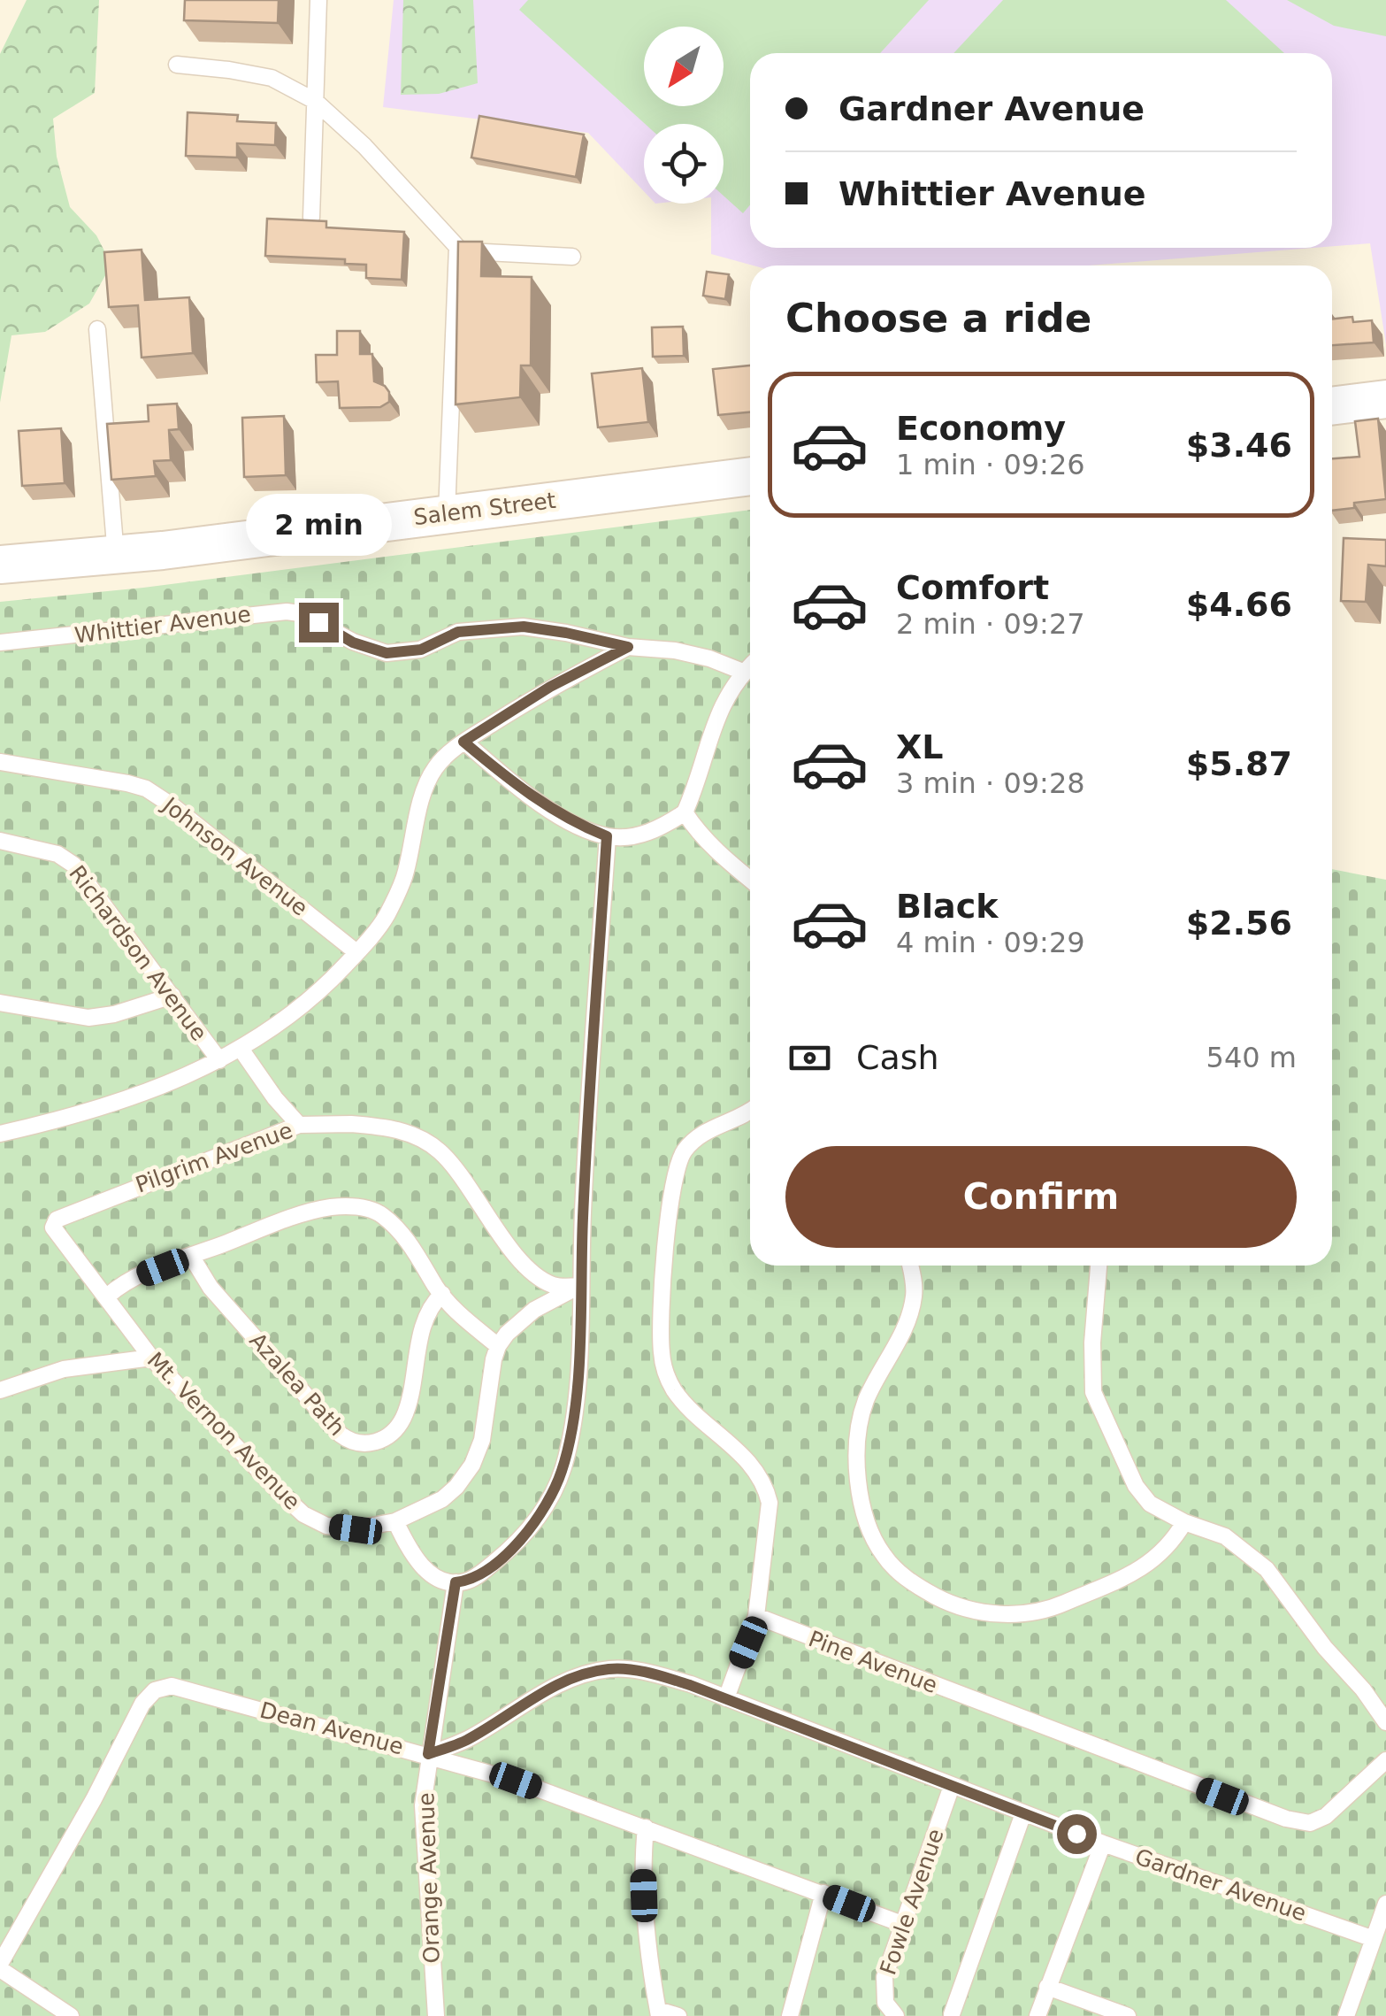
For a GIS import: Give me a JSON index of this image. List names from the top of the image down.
{
  "streets": {
    "street": ["Salem Street"],
    "lane": [
      "Whittier Avenue",
      "Johnson Avenue",
      "Richardson Avenue",
      "Pilgrim Avenue",
      "Azalea Path",
      "Mt. Vernon Avenue",
      "Pine Avenue",
      "Dean Avenue",
      "Orange Avenue",
      "Gardner Avenue",
      "Fowle Avenue"
    ]
  },
  "crossings": [
    ["Pilgrim Avenue", "Mt. Vernon Avenue"],
    ["Dean Avenue", "Orange Avenue"],
    ["Dean Avenue", "Gardner Avenue"],
    ["Dean Avenue", "Fowle Avenue"],
    ["Orange Avenue", "Gardner Avenue"],
    ["Gardner Avenue", "Fowle Avenue"]
  ],
  "north": "bottom left",
  "page": {
    "banner": ["Gardner Avenue", "Whittier Avenue"],
    "heading": "Choose a ride",
    "list": [
      {
        "name": "Economy",
        "note": "1 min · 09:26",
        "value": "$3.46"
      },
      {
        "name": "Comfort",
        "note": "2 min · 09:27",
        "value": "$4.66"
      },
      {
        "name": "XL",
        "note": "3 min · 09:28",
        "value": "$5.87"
      },
      {
        "name": "Black",
        "note": "4 min · 09:29",
        "value": "$2.56"
      }
    ],
    "bubble": "2 min",
    "pay": ["Cash", "540 m"],
    "buttons": "Confirm"
  }
}
